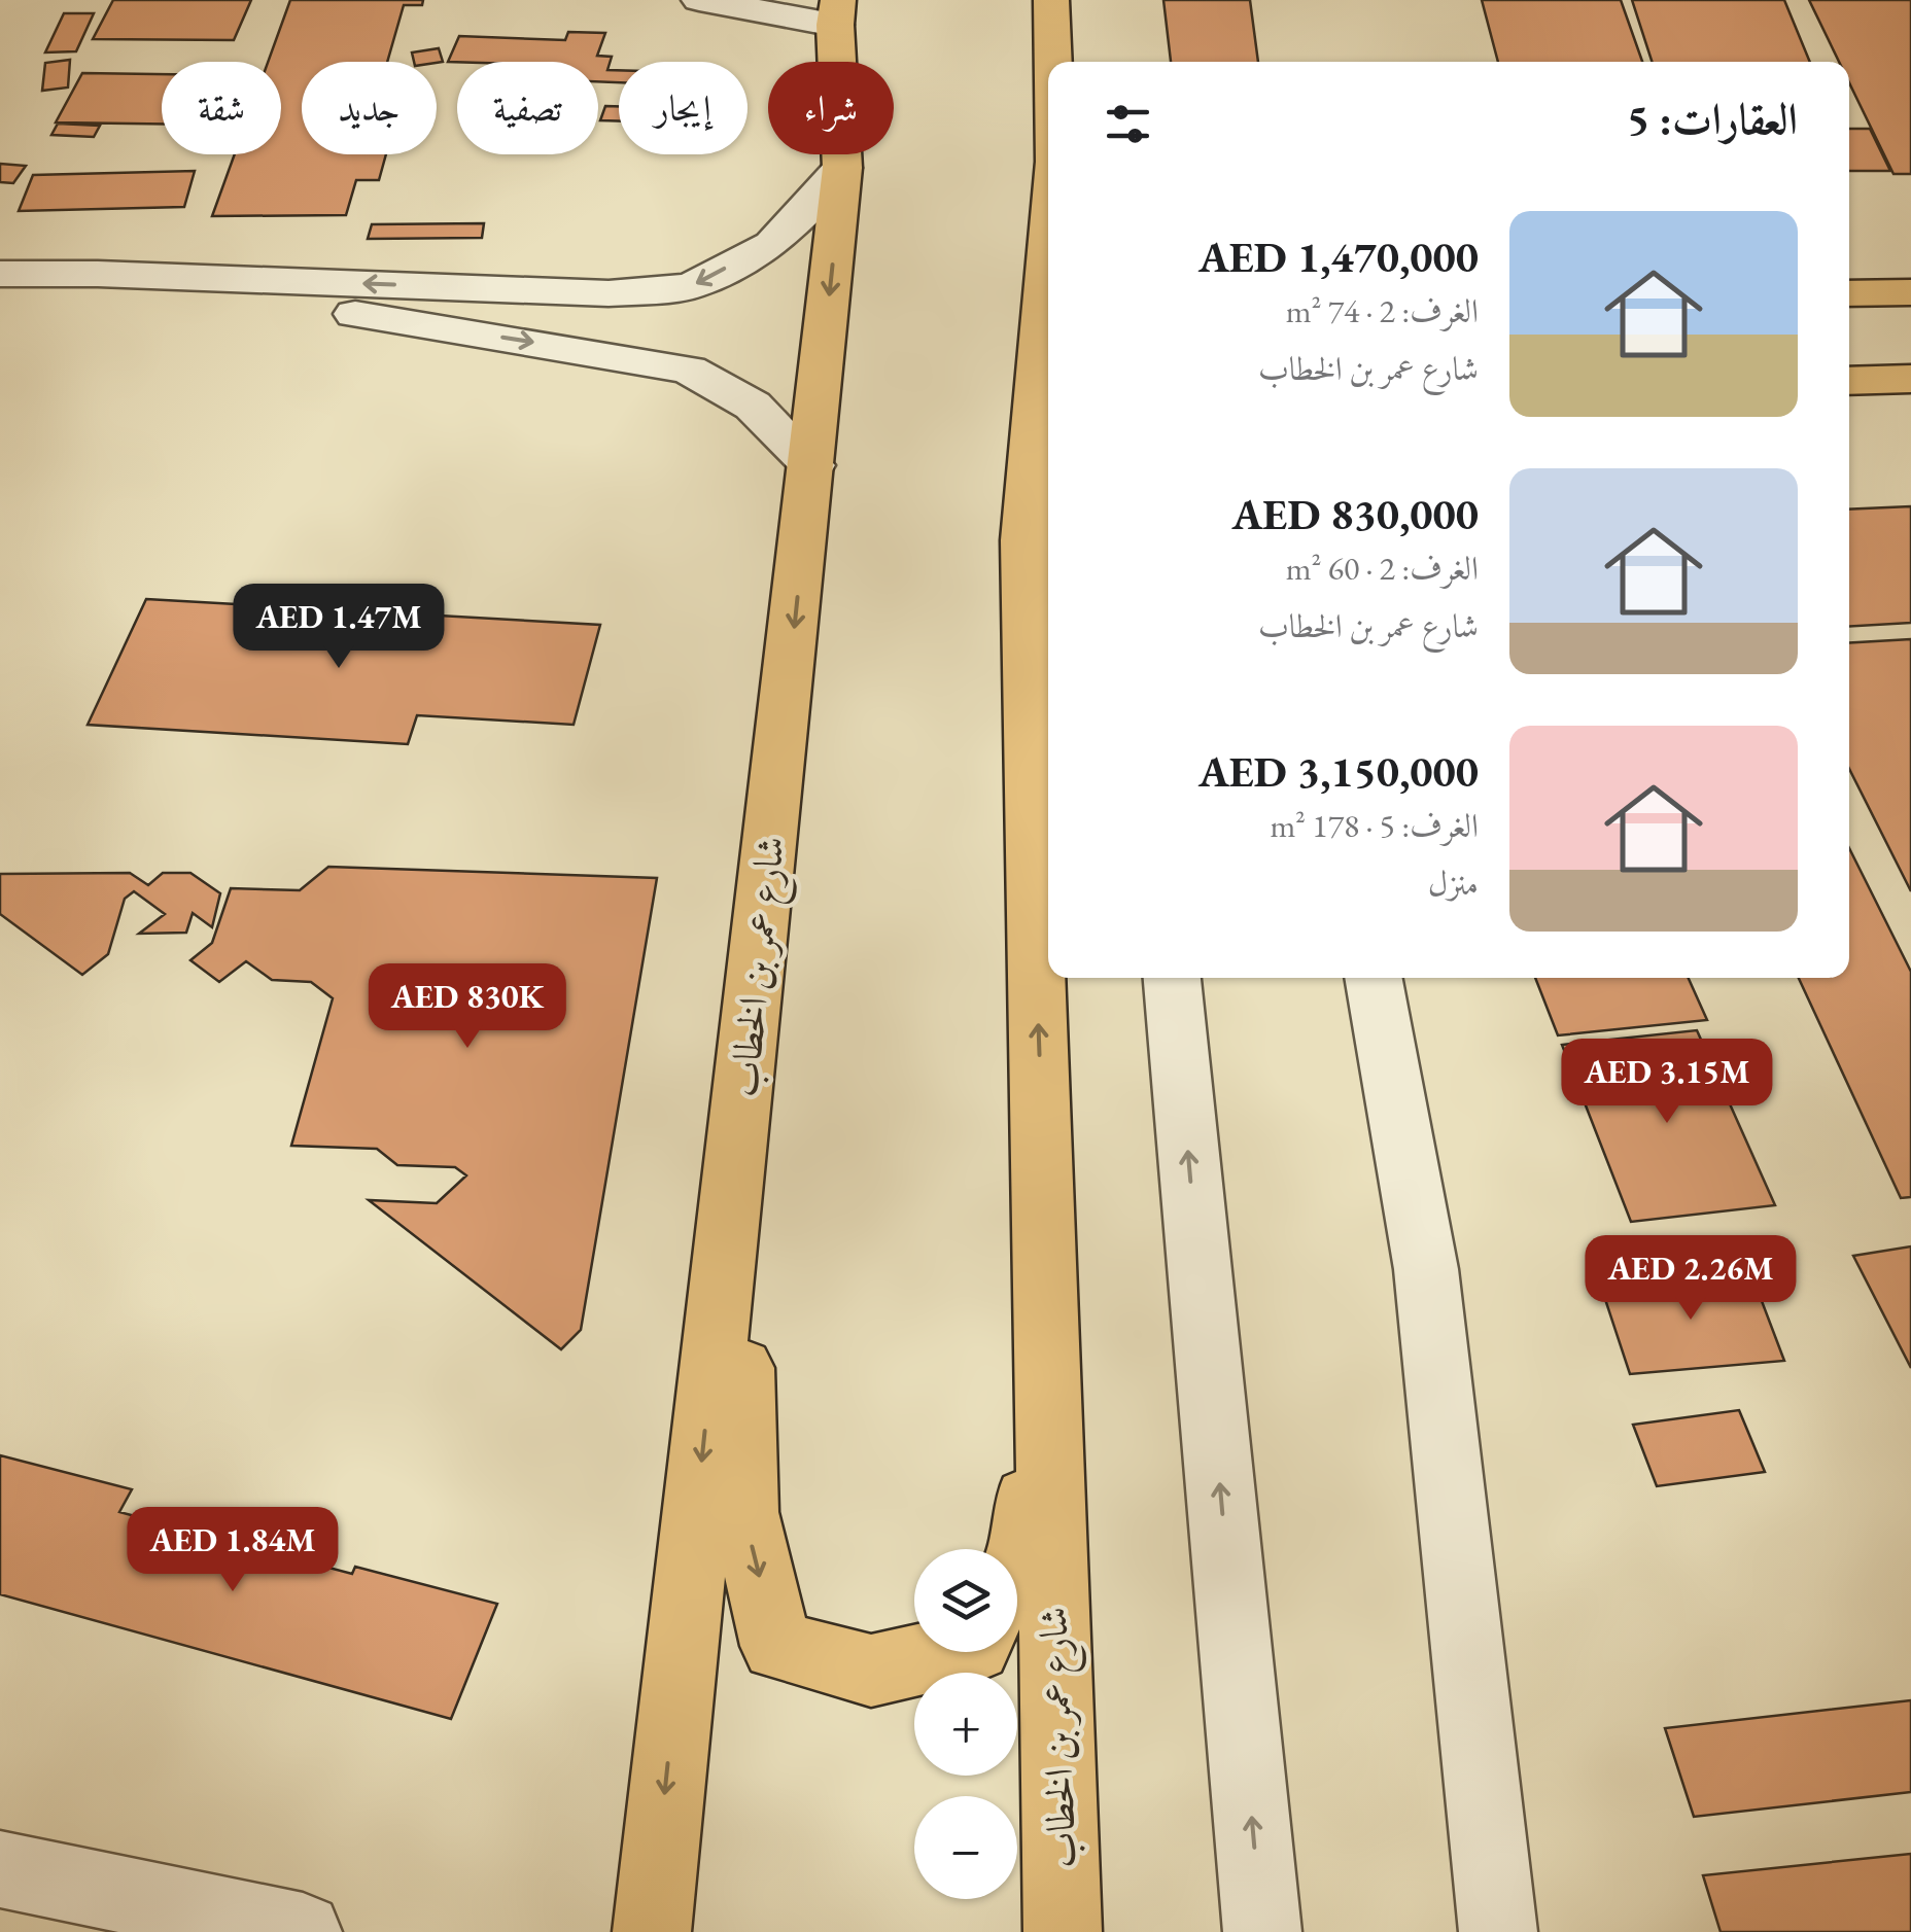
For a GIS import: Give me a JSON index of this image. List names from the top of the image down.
{
  "streets": {
    "main road": ["شارع عمر بن الخطاب"]
  },
  "page": {
    "chip": [
      "شراء",
      "إيجار",
      "تصفية",
      "جديد",
      "شقة"
    ],
    "heading": "العقارات: 5",
    "list": [
      {
        "name": "AED 1,470,000",
        "note": "الغرف: 2 · 74 m² · شارع عمر بن الخطاب"
      },
      {
        "name": "AED 830,000",
        "note": "الغرف: 2 · 60 m² · شارع عمر بن الخطاب"
      },
      {
        "name": "AED 3,150,000",
        "note": "الغرف: 5 · 178 m² · منزل"
      }
    ],
    "price": [
      "AED 1.47M",
      "AED 830K",
      "AED 3.15M",
      "AED 2.26M",
      "AED 1.84M"
    ],
    "map_buttons": ["+", "−"]
  }
}
